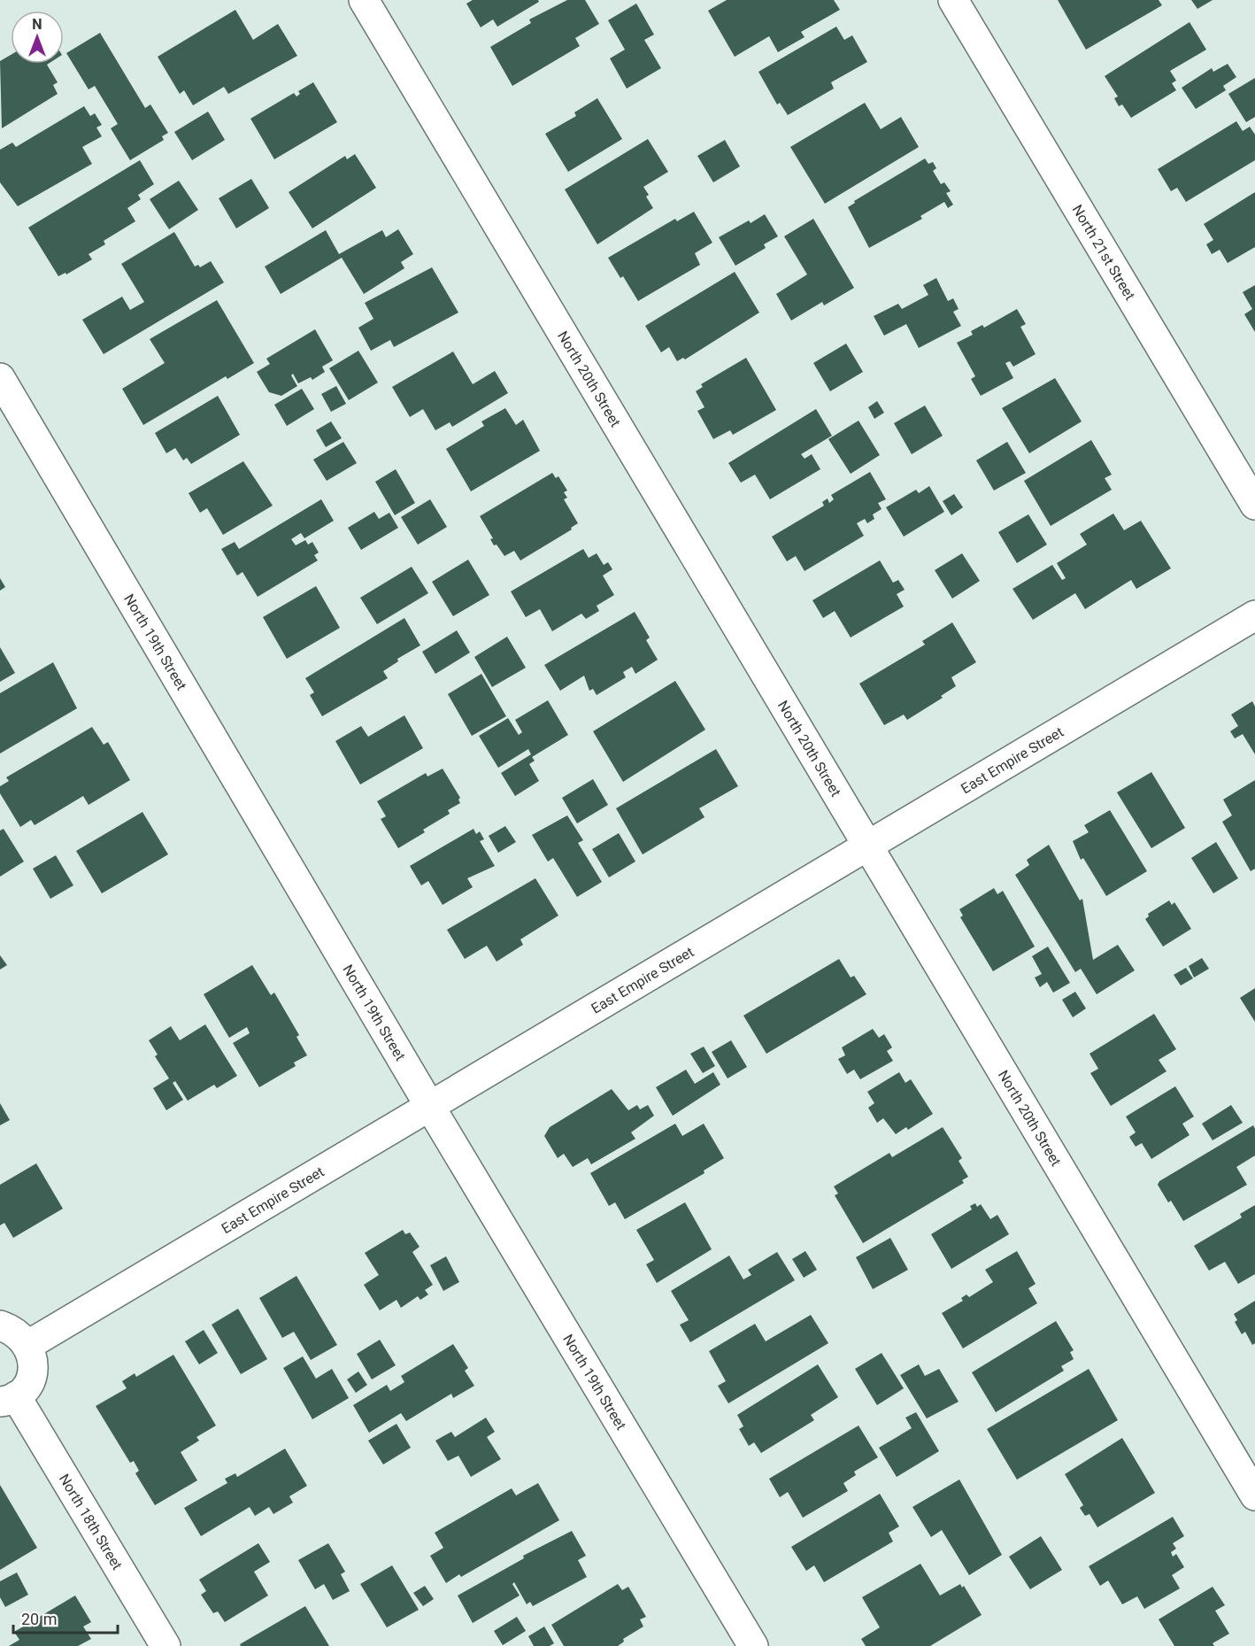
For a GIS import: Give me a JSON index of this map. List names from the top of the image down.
{
  "streets": {
    "street": [
      "North 21st Street",
      "North 20th Street",
      "North 19th Street",
      "East Empire Street",
      "North 18th Street"
    ]
  },
  "crossings": [
    ["North 20th Street", "East Empire Street"],
    ["North 19th Street", "East Empire Street"]
  ],
  "scale_bar": "20 m",
  "north": "top"
}
